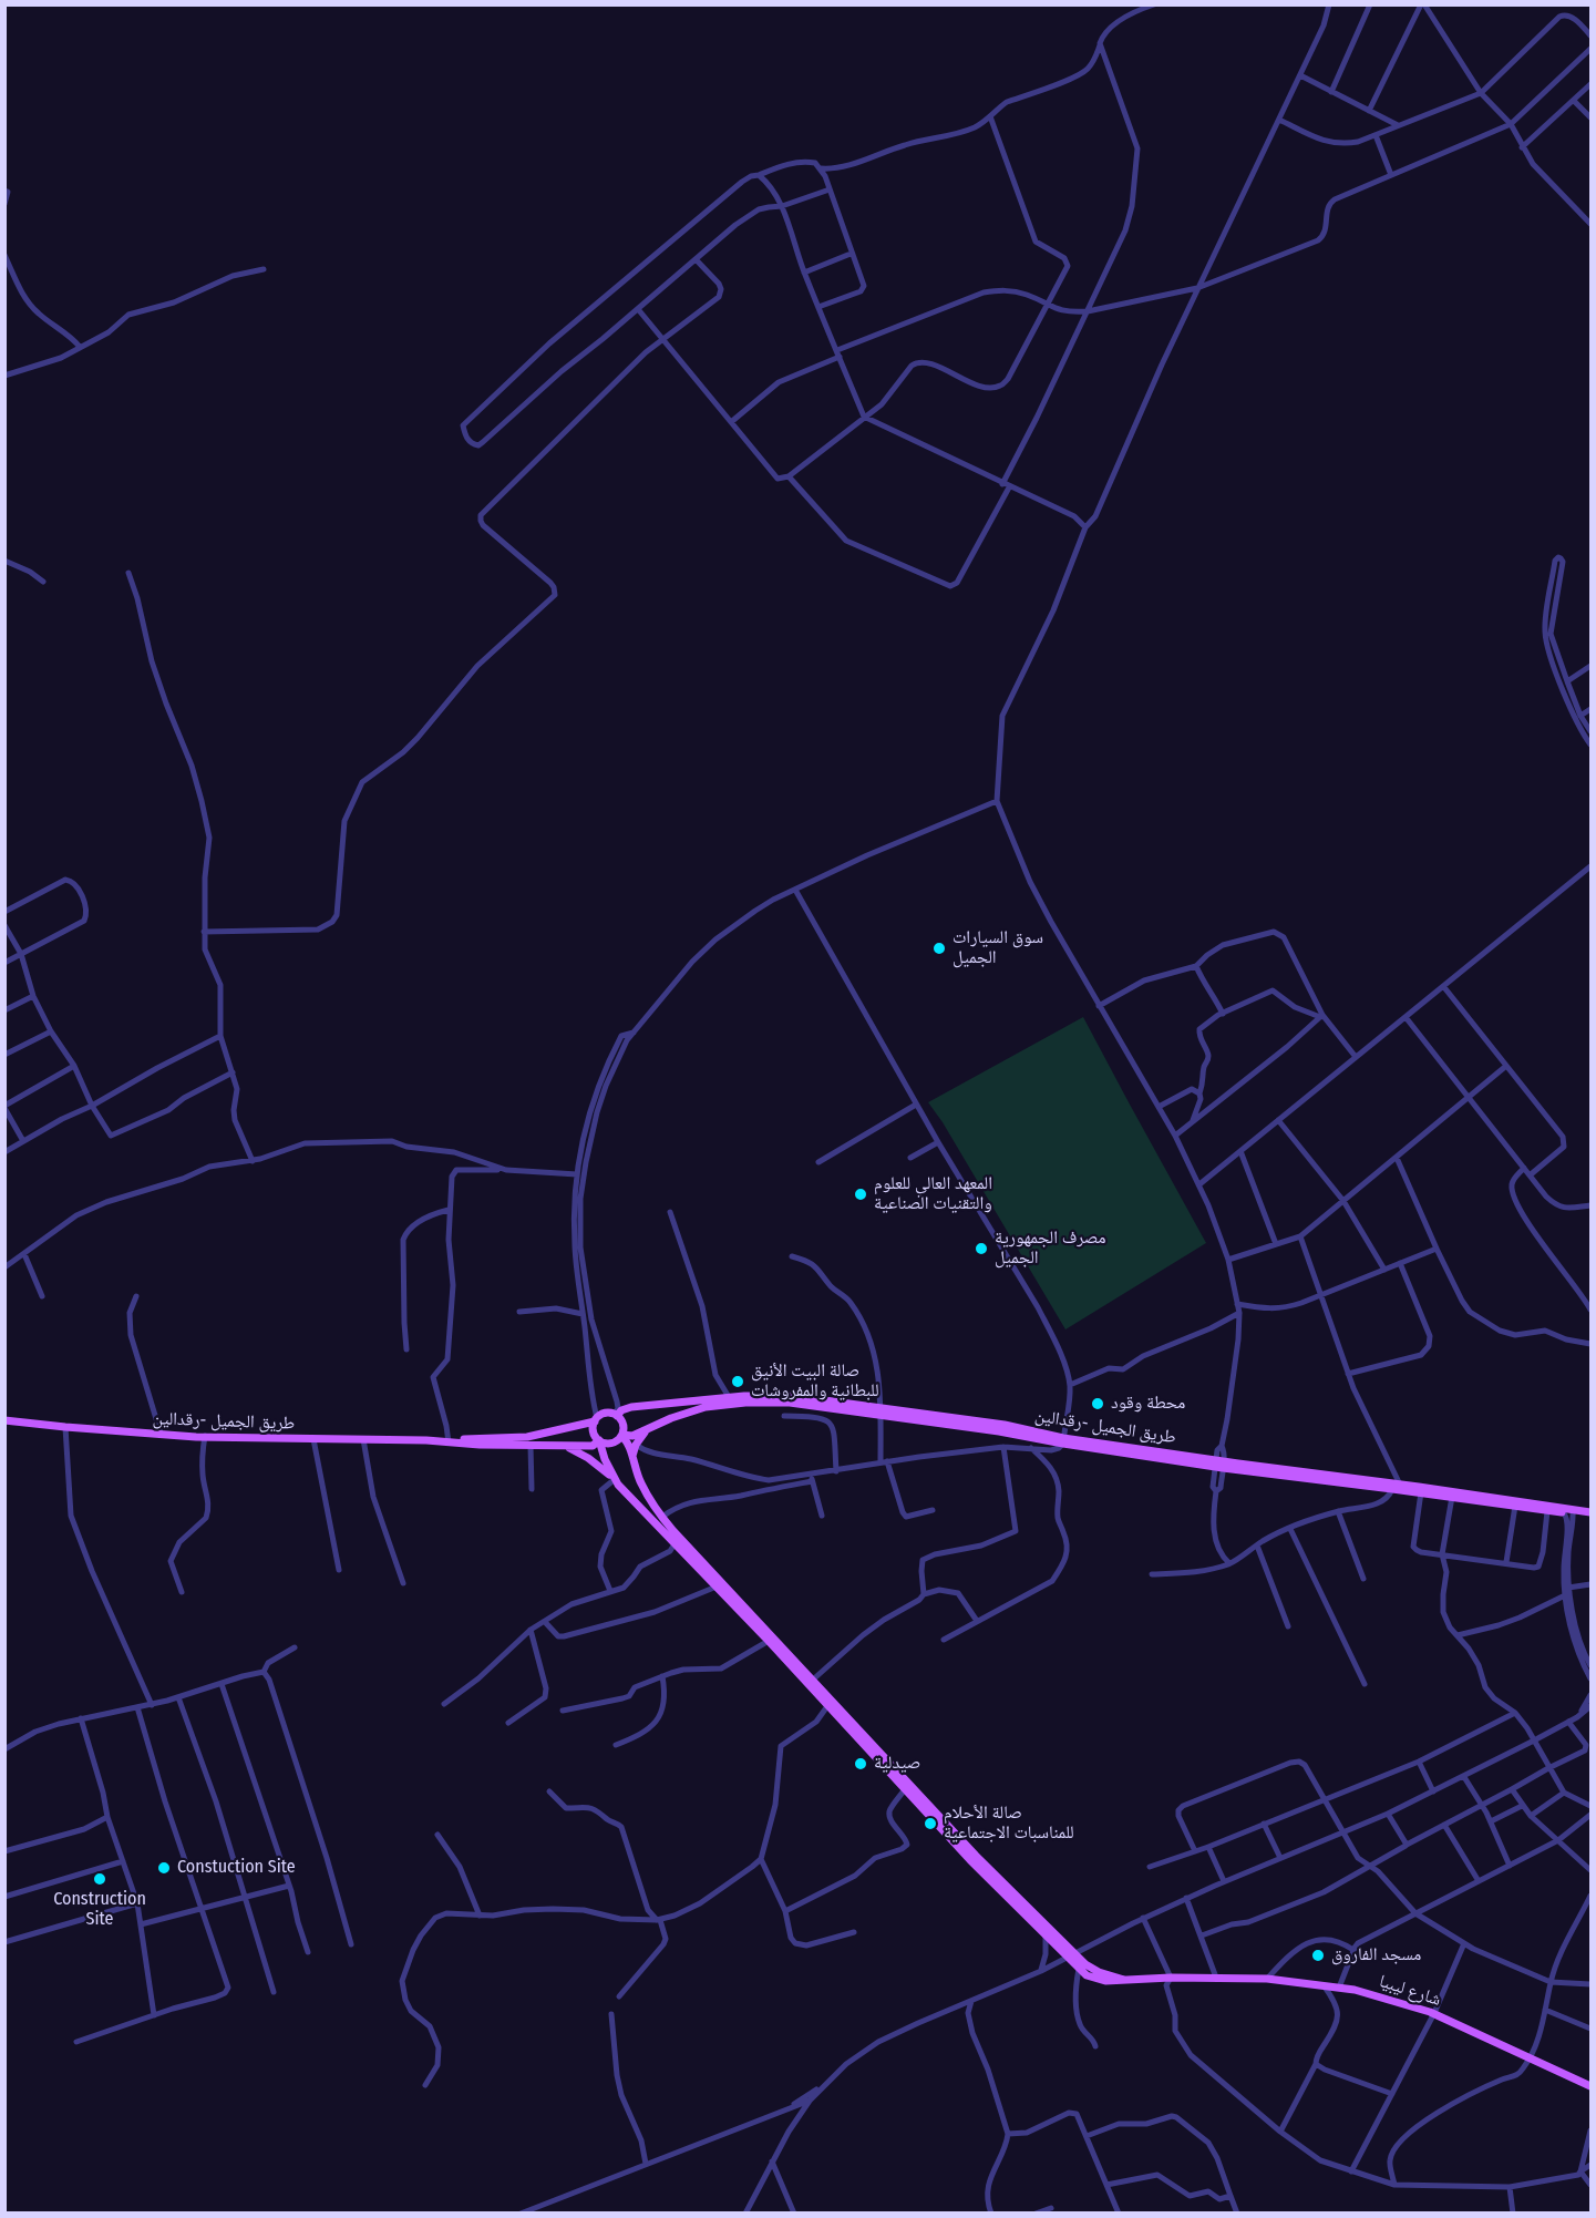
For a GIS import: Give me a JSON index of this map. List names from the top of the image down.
{
  "streets": {
    "main road": ["طريق الجميل -رقدالين", "شارع ليبيا"]
  },
  "places": [
    "سوق السيارات الجميل",
    "المعهد العالي للعلوم والتقنيات الصناعية",
    "مصرف الجمهورية الجميل",
    "صالة البيت الأنيق للبطانية والمفروشات",
    "محطة وقود",
    "صيدلية",
    "صالة الأحلام للمناسبات الاجتماعية",
    "Constuction Site",
    "Construction Site",
    "مسجد الفاروق"
  ]
}
